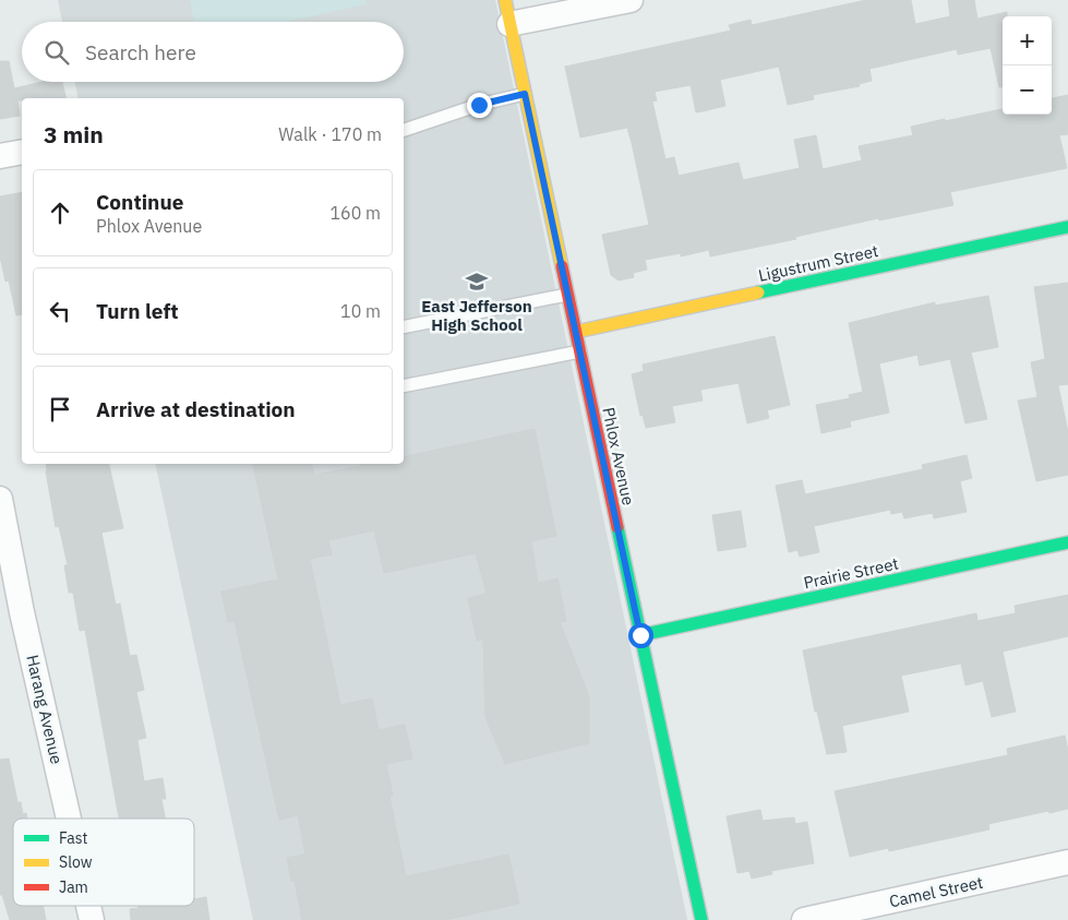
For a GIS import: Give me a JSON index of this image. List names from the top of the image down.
{
  "streets": {
    "street": [
      "Ligustrum Street",
      "Phlox Avenue",
      "Prairie Street",
      "Harang Avenue",
      "Camel Street"
    ]
  },
  "crossings": [
    ["Ligustrum Street", "Phlox Avenue"],
    ["Phlox Avenue", "Prairie Street"]
  ],
  "places": {
    "school or university": ["East Jefferson High School"]
  },
  "legend": ["Fast", "Slow", "Jam"],
  "page": {
    "map_buttons": ["+", "−"],
    "search": "Search here",
    "heading": ["3 min", "Walk · 170 m"],
    "list": [
      ["Continue", "Phlox Avenue", "160 m"],
      ["Turn left", "10 m"],
      "Arrive at destination"
    ]
  }
}
